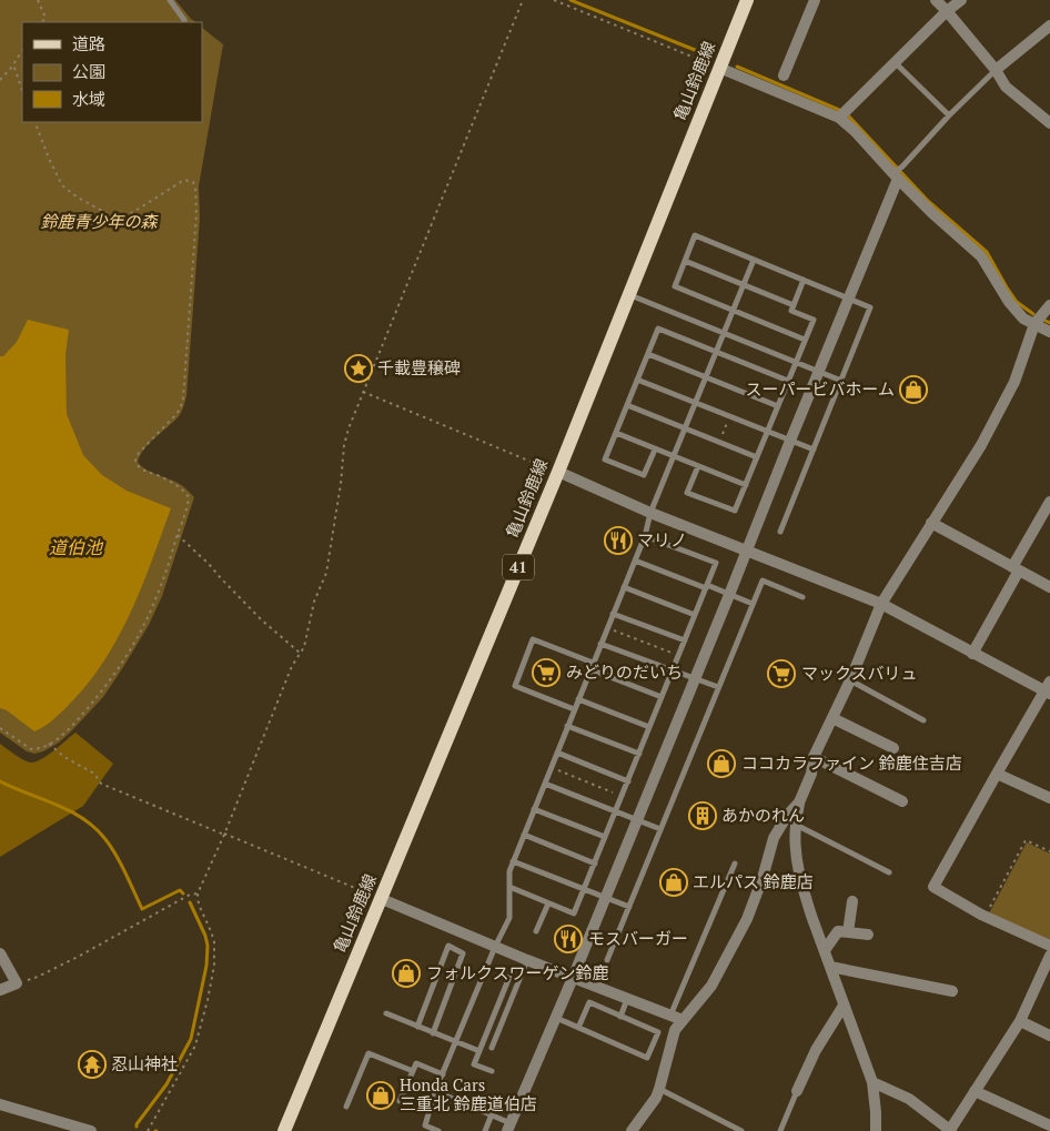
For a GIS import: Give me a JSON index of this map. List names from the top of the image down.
{
  "streets": {
    "main road": ["亀山鈴鹿線", "41"]
  },
  "water": ["道伯池"],
  "parks": ["鈴鹿青少年の森"],
  "places": {
    "place": ["千載豊穣碑"],
    "shop": [
      "スーパービバホーム",
      "ココカラファイン 鈴鹿住吉店",
      "エルパス 鈴鹿店",
      "フォルクスワーゲン鈴鹿",
      "Honda Cars 三重北 鈴鹿道伯店"
    ],
    "restaurant": ["マリノ", "モスバーガー"],
    "supermarket": ["みどりのだいち", "マックスバリュ"],
    "building": ["あかのれん"],
    "temple": ["忍山神社"]
  },
  "legend": ["道路", "公園", "水域"]
}
